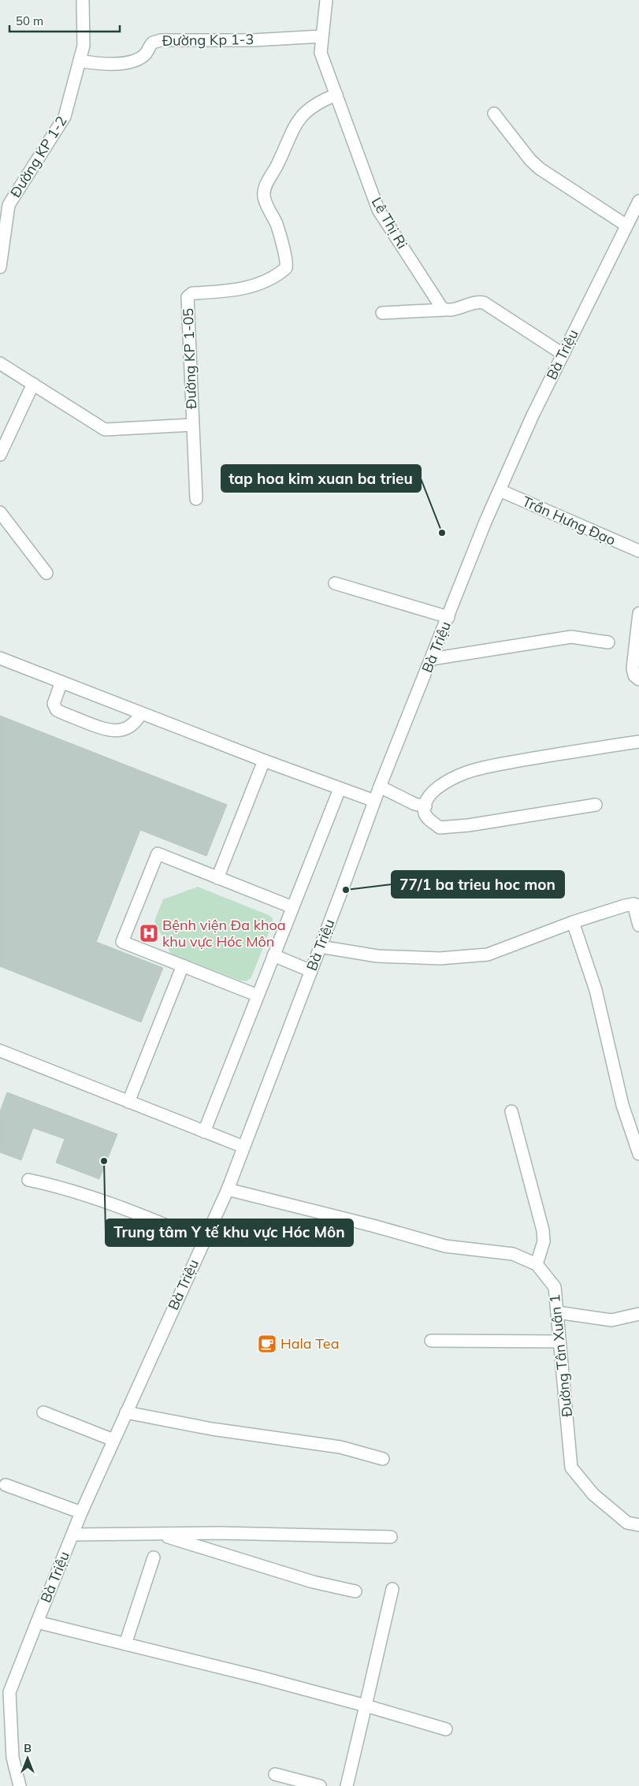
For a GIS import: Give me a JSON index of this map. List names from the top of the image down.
{
  "streets": {
    "street": [
      "Đường Kp 1-3",
      "Đường KP 1-2",
      "Lê Thị Ri",
      "Bà Triệu",
      "Đường KP 1-05",
      "Trần Hưng Đạo",
      "Đường Tân Xuân 1"
    ]
  },
  "crossings": [
    ["Đường Kp 1-3", "Đường KP 1-2"],
    ["Đường Kp 1-3", "Lê Thị Ri"],
    ["Lê Thị Ri", "Đường KP 1-05"],
    ["Bà Triệu", "Trần Hưng Đạo"],
    ["Bà Triệu", "Đường Tân Xuân 1"]
  ],
  "places": {
    "other": ["tap hoa kim xuan ba trieu", "77/1 ba trieu hoc mon", "Trung tâm Y tế khu vực Hóc Môn"],
    "hospital": ["Bệnh viện Đa khoa khu vực Hóc Môn"],
    "cafe": ["Hala Tea"]
  },
  "scale_bar": "50 m",
  "north": "top"
}
